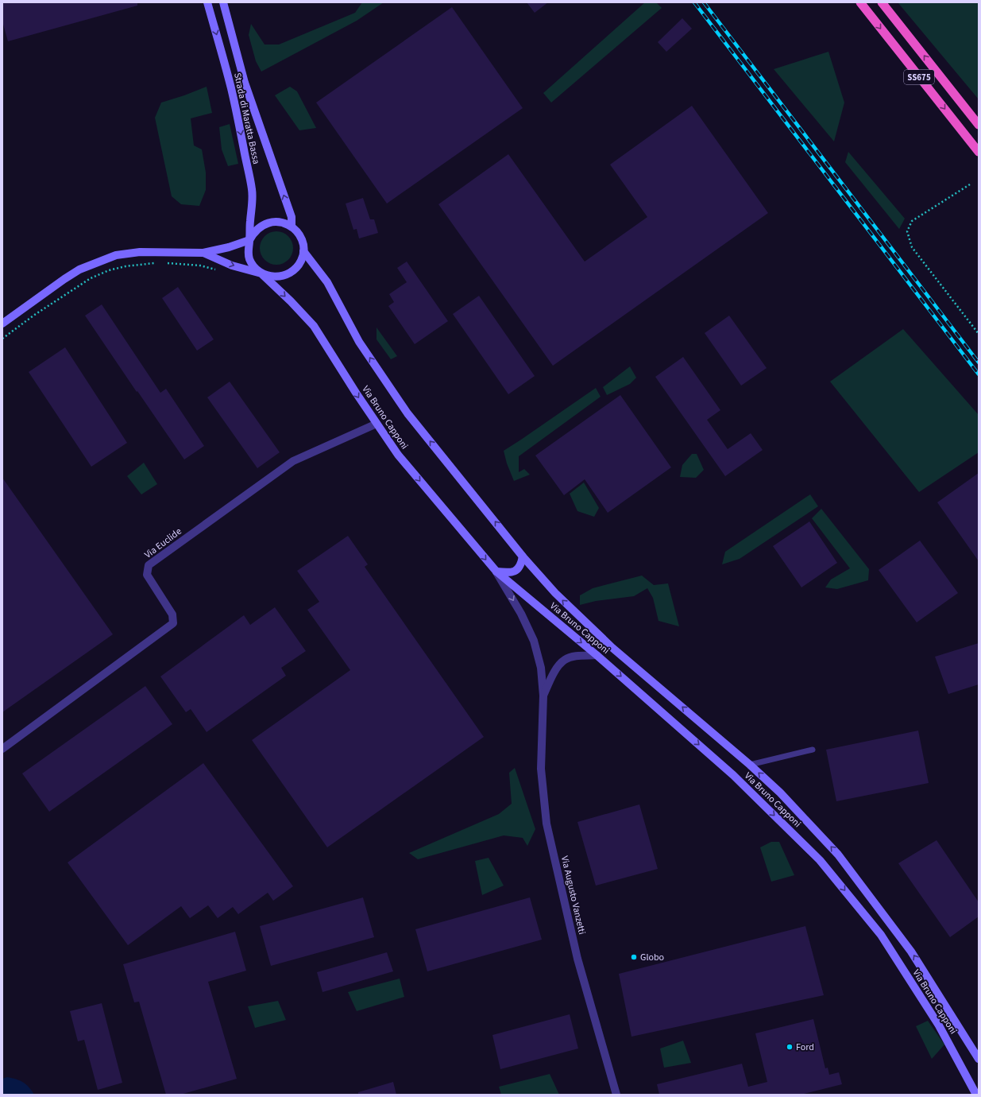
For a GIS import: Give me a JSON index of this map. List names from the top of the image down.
{
  "streets": {
    "highway": ["SS675"],
    "main road": ["Strada di Maratta Bassa", "Via Bruno Capponi"],
    "street": ["Via Euclide", "Via Augusto Vanzetti"]
  },
  "crossings": [
    ["Strada di Maratta Bassa", "Via Bruno Capponi"],
    ["Via Bruno Capponi", "Via Euclide"],
    ["Via Bruno Capponi", "Via Augusto Vanzetti"]
  ],
  "places": ["Globo", "Ford"]
}
